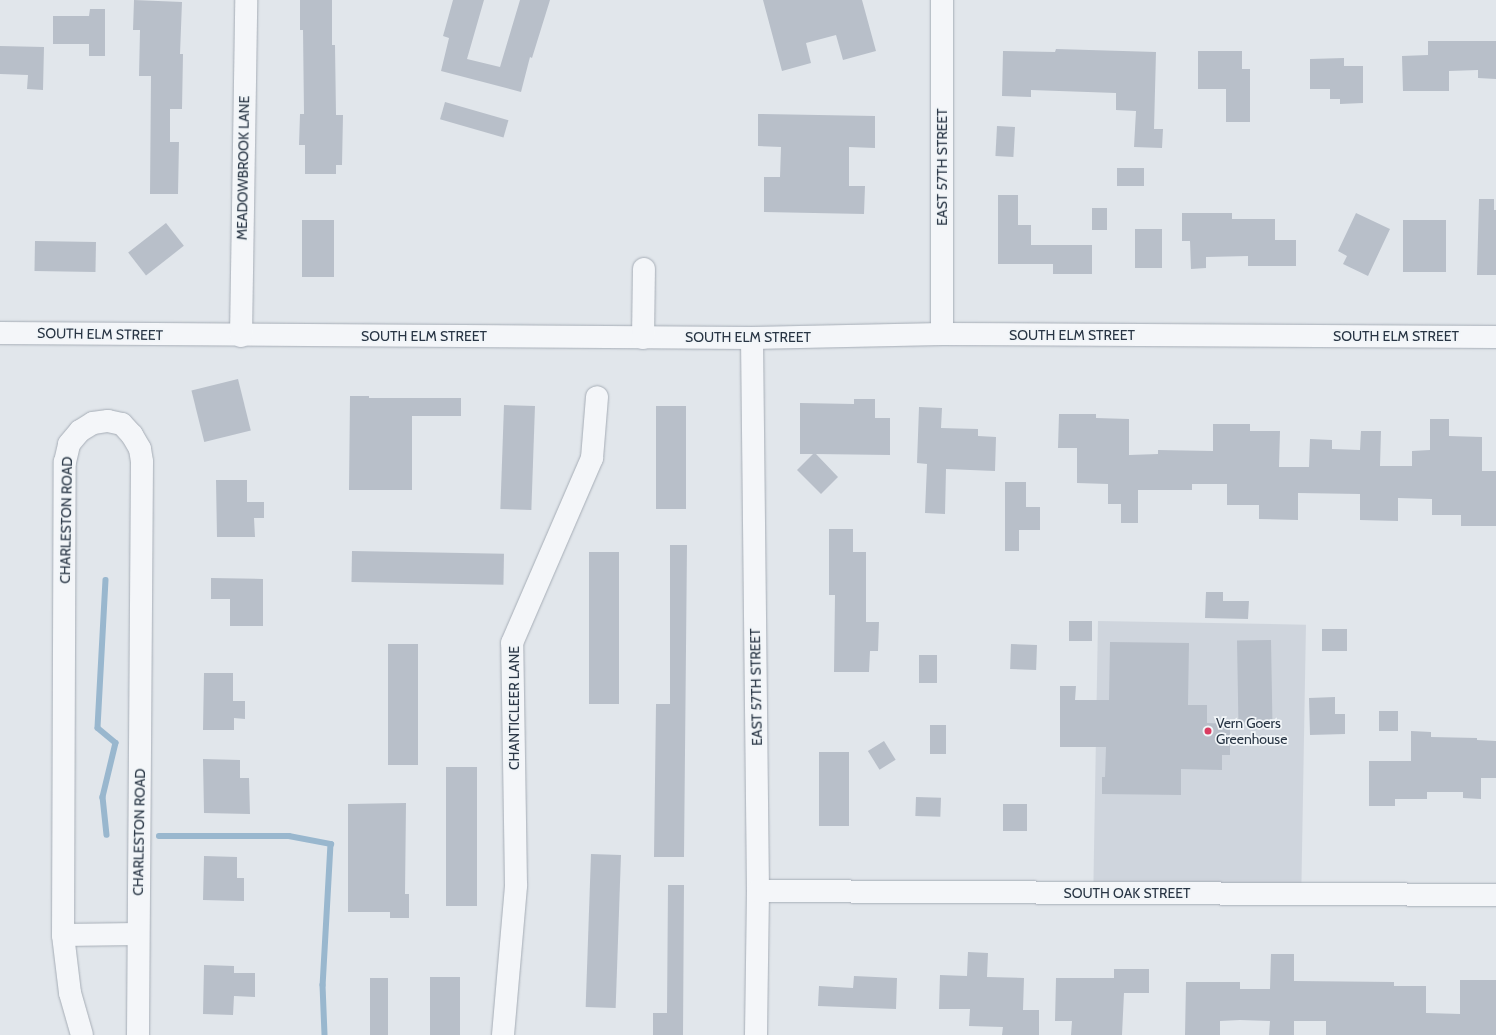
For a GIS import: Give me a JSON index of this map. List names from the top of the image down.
{
  "streets": {
    "street": [
      "EAST 57TH STREET",
      "MEADOWBROOK LANE",
      "SOUTH ELM STREET",
      "CHARLESTON ROAD",
      "CHANTICLEER LANE",
      "SOUTH OAK STREET"
    ]
  },
  "crossings": [
    ["EAST 57TH STREET", "SOUTH ELM STREET"],
    ["EAST 57TH STREET", "SOUTH OAK STREET"],
    ["MEADOWBROOK LANE", "SOUTH ELM STREET"]
  ],
  "places": ["Vern Goers Greenhouse"]
}
